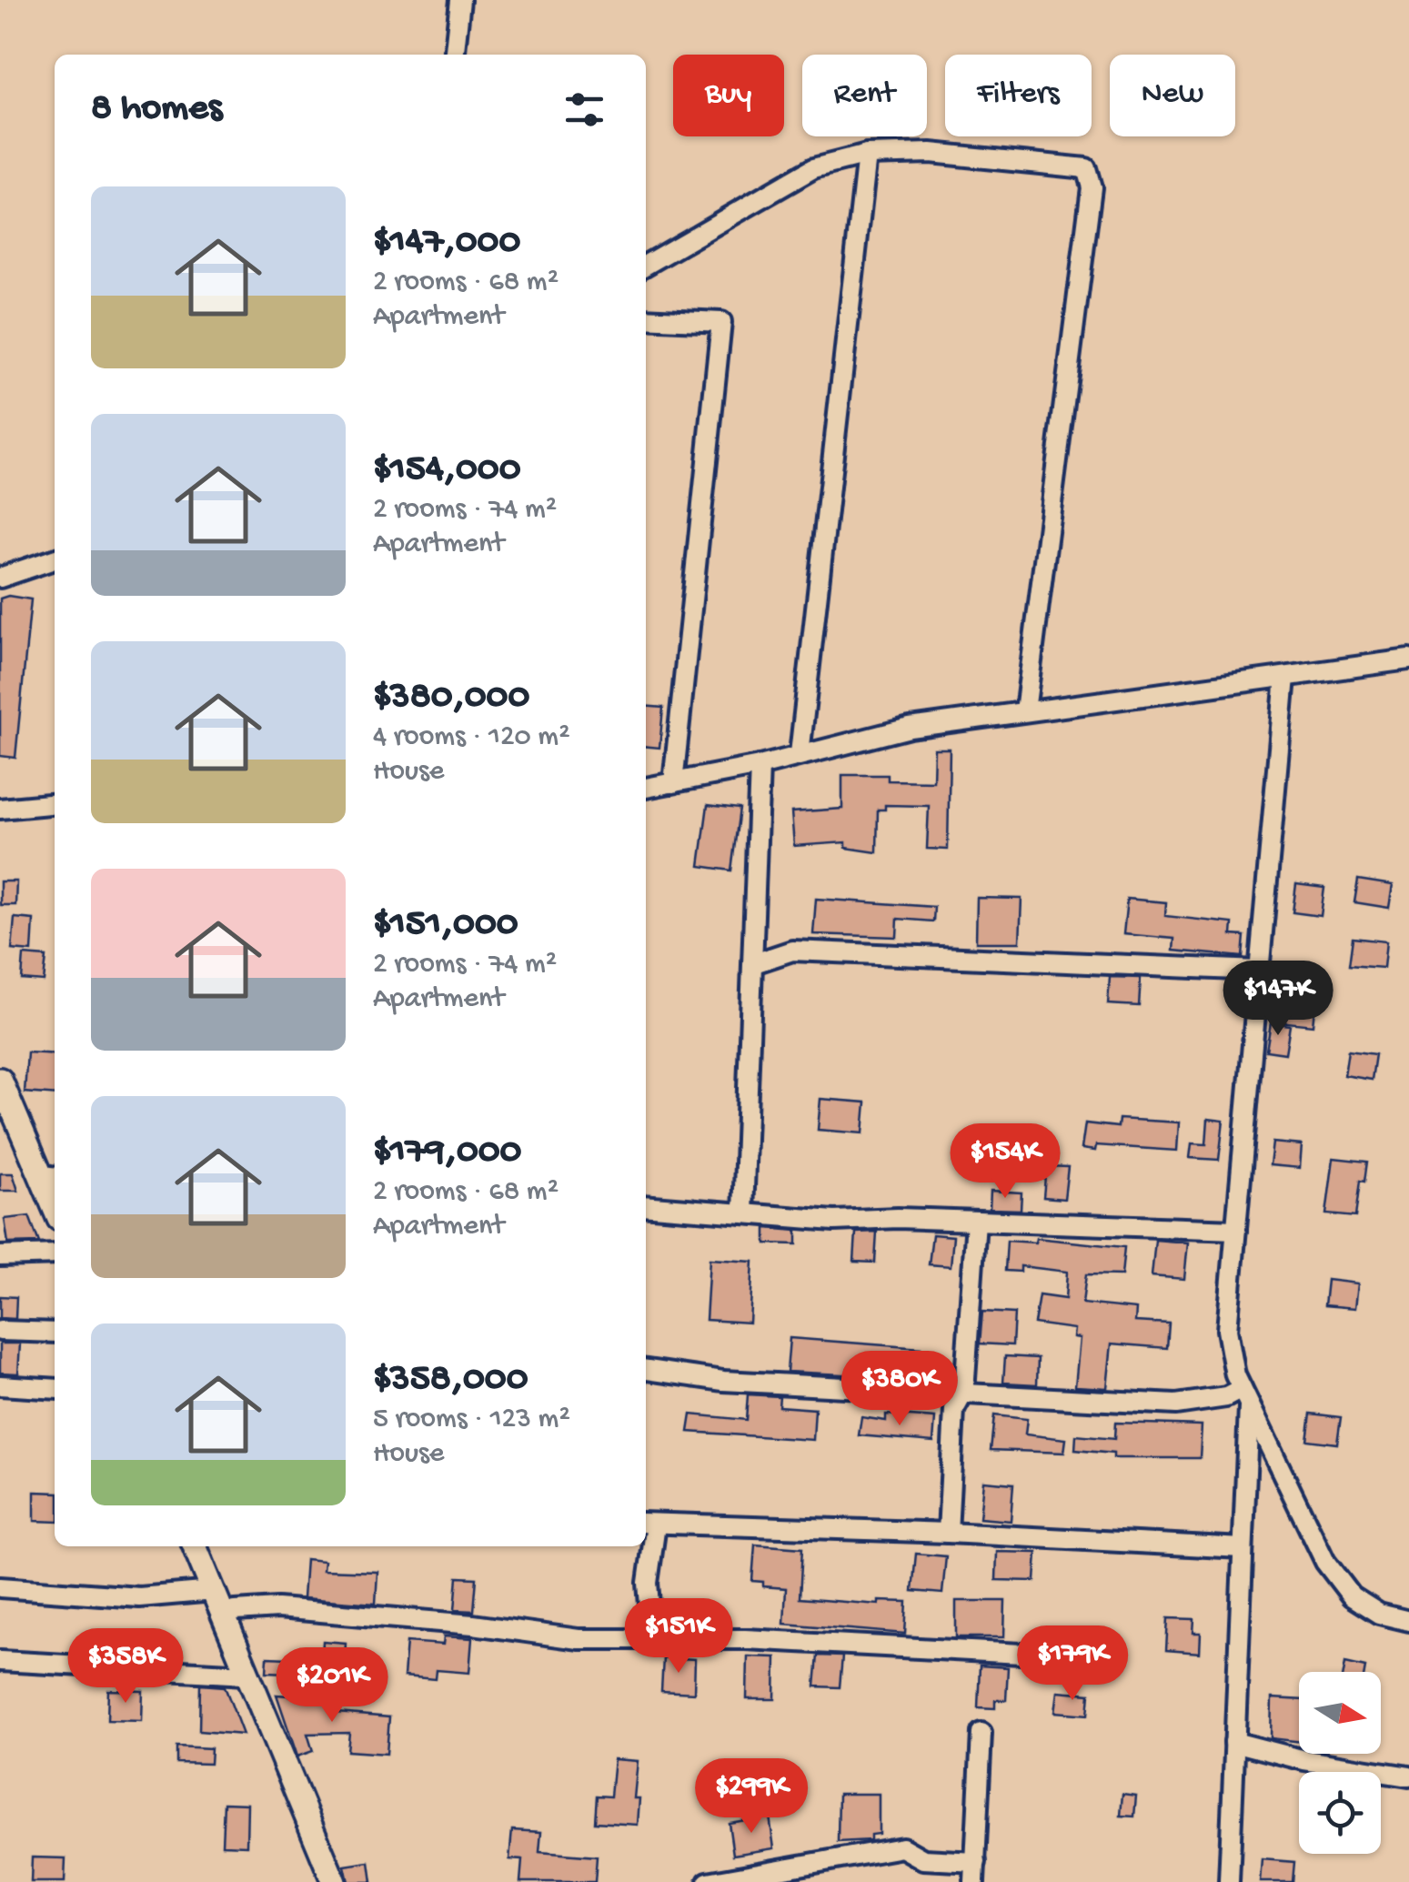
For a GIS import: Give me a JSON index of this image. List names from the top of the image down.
{
  "north": "right",
  "page": {
    "chip": [
      "Buy",
      "Rent",
      "Filters",
      "New"
    ],
    "heading": "8 homes",
    "list": [
      {
        "name": "$147,000",
        "note": "2 rooms · 68 m² · Apartment"
      },
      {
        "name": "$154,000",
        "note": "2 rooms · 74 m² · Apartment"
      },
      {
        "name": "$380,000",
        "note": "4 rooms · 120 m² · House"
      },
      {
        "name": "$151,000",
        "note": "2 rooms · 74 m² · Apartment"
      },
      {
        "name": "$179,000",
        "note": "2 rooms · 68 m² · Apartment"
      },
      {
        "name": "$358,000",
        "note": "5 rooms · 123 m² · House"
      }
    ],
    "price": [
      "$147K",
      "$154K",
      "$380K",
      "$151K",
      "$179K",
      "$358K",
      "$201K",
      "$299K"
    ]
  }
}
